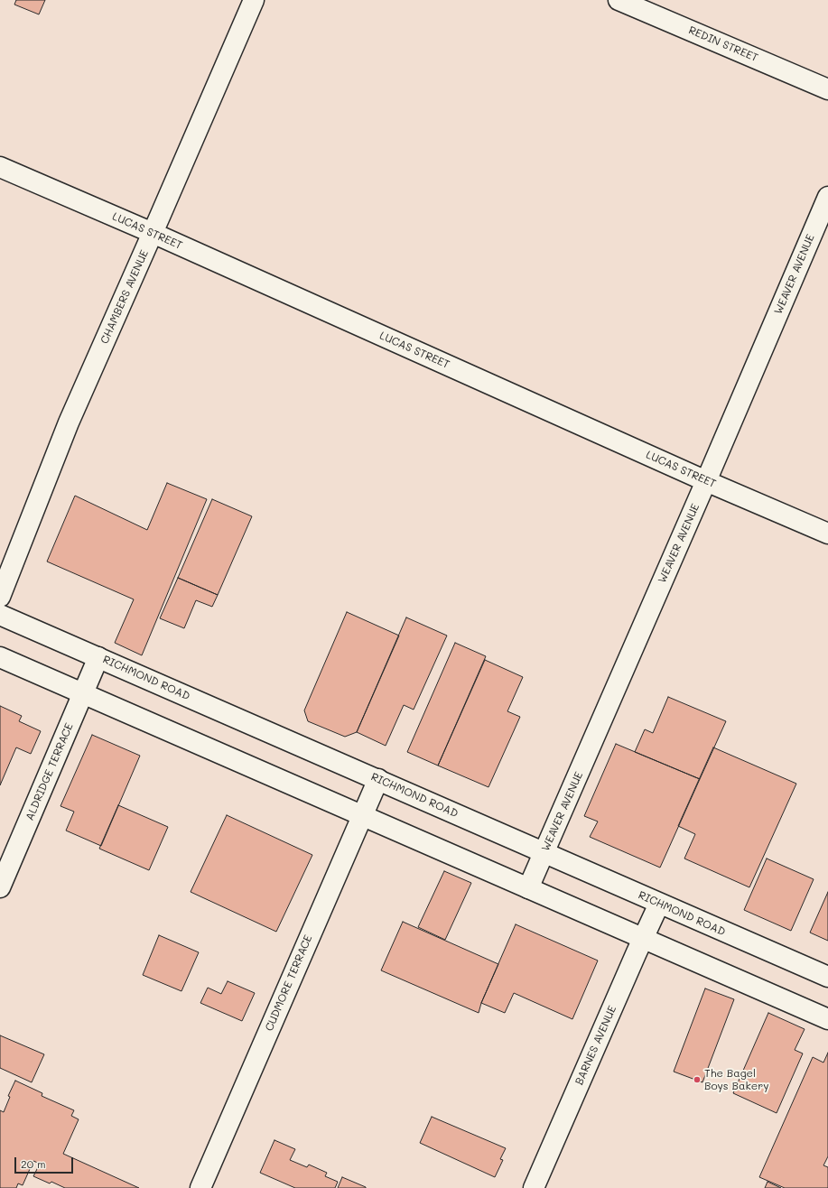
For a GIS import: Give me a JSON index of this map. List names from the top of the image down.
{
  "streets": {
    "street": [
      "REDIN STREET",
      "LUCAS STREET",
      "WEAVER AVENUE",
      "CHAMBERS AVENUE",
      "RICHMOND ROAD",
      "ALDRIDGE TERRACE",
      "CUDMORE TERRACE",
      "BARNES AVENUE"
    ]
  },
  "crossings": [
    ["LUCAS STREET", "WEAVER AVENUE"],
    ["LUCAS STREET", "CHAMBERS AVENUE"],
    ["WEAVER AVENUE", "RICHMOND ROAD"],
    ["RICHMOND ROAD", "ALDRIDGE TERRACE"],
    ["RICHMOND ROAD", "CUDMORE TERRACE"],
    ["RICHMOND ROAD", "BARNES AVENUE"]
  ],
  "places": ["The Bagel Boys Bakery"],
  "scale_bar": "20 m"
}
